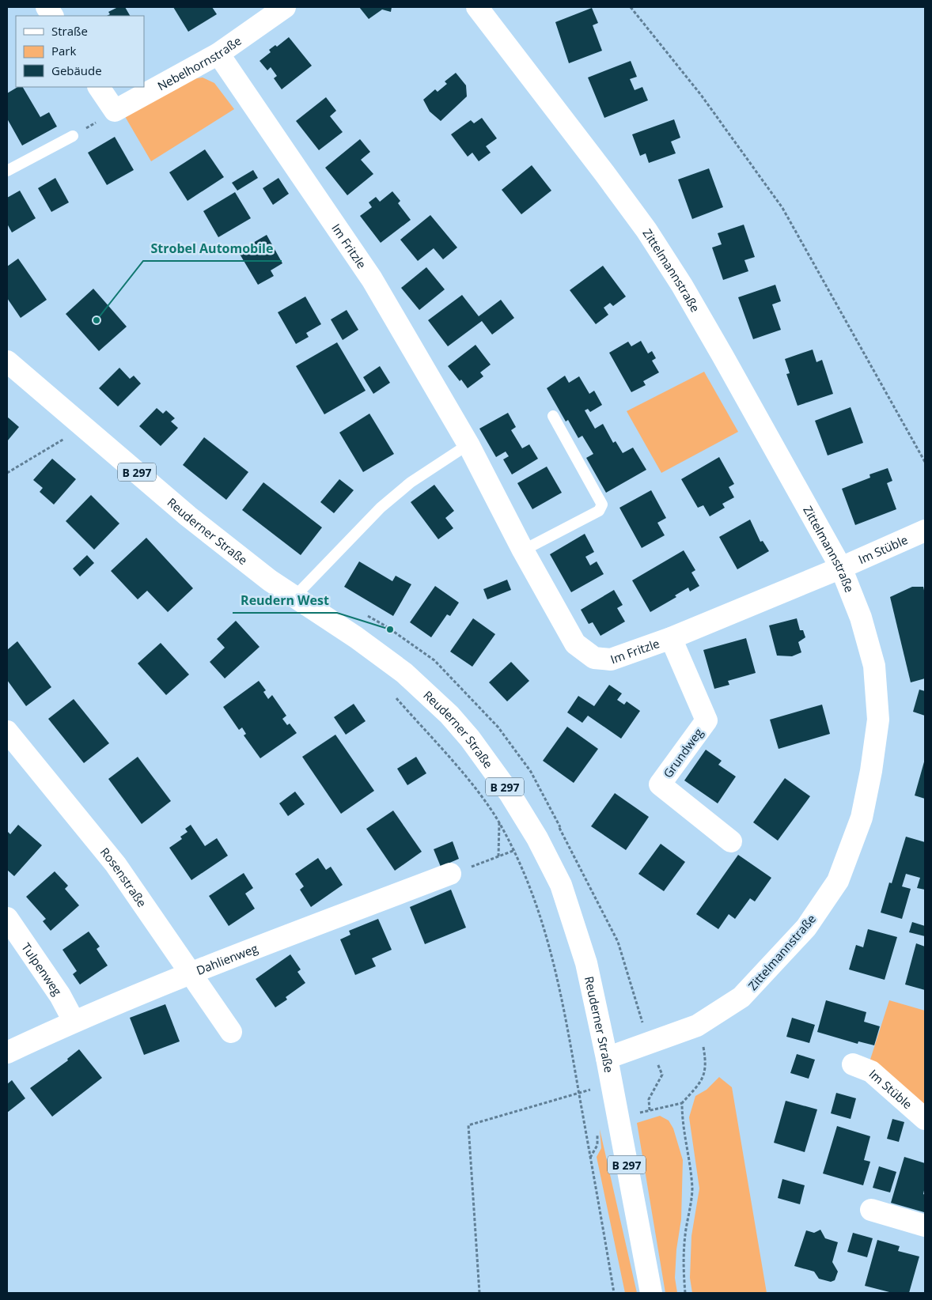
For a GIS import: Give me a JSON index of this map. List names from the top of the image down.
{
  "streets": {
    "street": [
      "Nebelhornstraße",
      "Im Fritzle",
      "Zittelmannstraße",
      "B 297",
      "Reuderner Straße",
      "Im Stüble",
      "Grundweg",
      "Rosenstraße",
      "Dahlienweg",
      "Tulpenweg"
    ]
  },
  "crossings": [
    ["Nebelhornstraße", "Im Fritzle"],
    ["Im Fritzle", "Zittelmannstraße"],
    ["Im Fritzle", "Im Stüble"],
    ["Im Fritzle", "Grundweg"],
    ["Zittelmannstraße", "Reuderner Straße"],
    ["Zittelmannstraße", "Im Stüble"],
    ["Rosenstraße", "Dahlienweg"],
    ["Dahlienweg", "Tulpenweg"]
  ],
  "places": ["Strobel Automobile", "Reudern West"],
  "legend": ["Straße", "Park", "Gebäude"]
}
